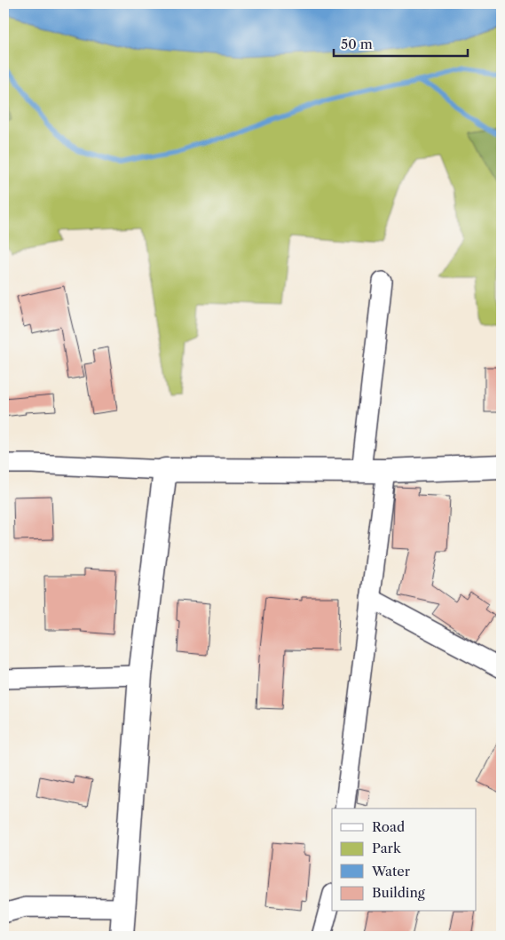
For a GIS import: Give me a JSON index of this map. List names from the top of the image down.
{
  "legend": [
    "Road",
    "Park",
    "Water",
    "Building"
  ],
  "scale_bar": "50 m"
}
